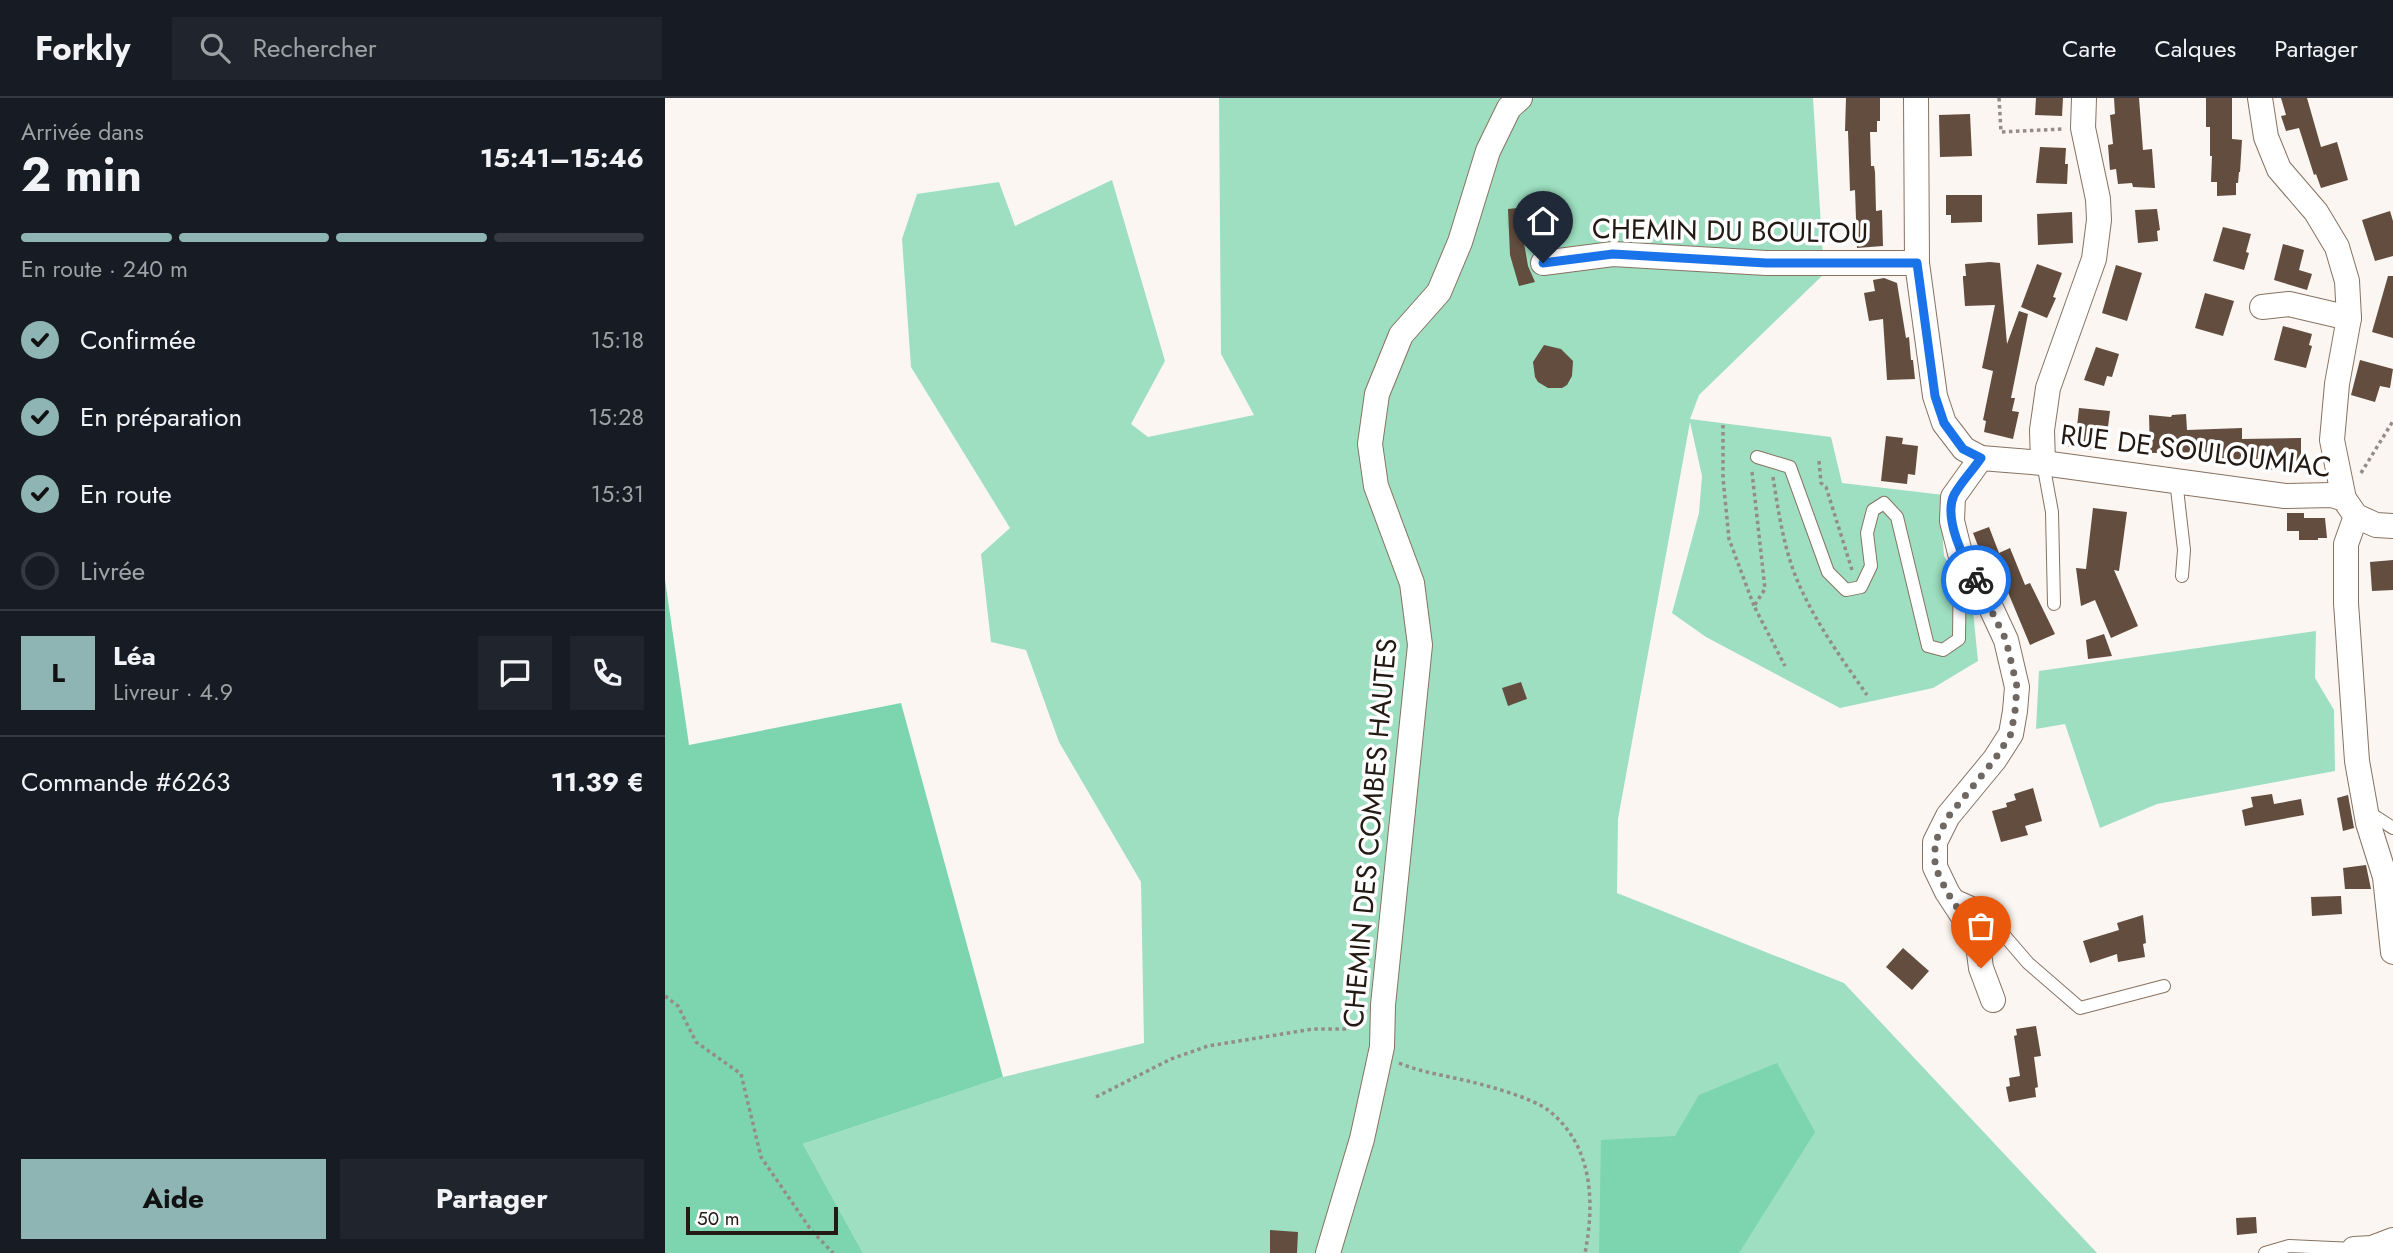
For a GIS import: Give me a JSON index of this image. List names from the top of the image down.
{
  "streets": {
    "street": ["CHEMIN DU BOULTOU", "RUE DE SOULOUMIAC", "CHEMIN DES COMBES HAUTES"]
  },
  "scale_bar": "50 m",
  "page": {
    "header": "Forkly",
    "search": "Rechercher",
    "nav": ["Carte", "Calques", "Partager"],
    "heading": ["2 min", "Arrivée dans", "15:41–15:46"],
    "panel": [
      "Léa",
      "Livreur · 4.9",
      "Commande #6263",
      "11.39 €"
    ],
    "bar": "En route · 240 m",
    "list": [
      ["Confirmée", "15:18"],
      ["En préparation", "15:28"],
      ["En route", "15:31"],
      "Livrée"
    ],
    "round": "L",
    "buttons": ["Aide", "Partager"],
    "scale": "50 m"
  }
}
